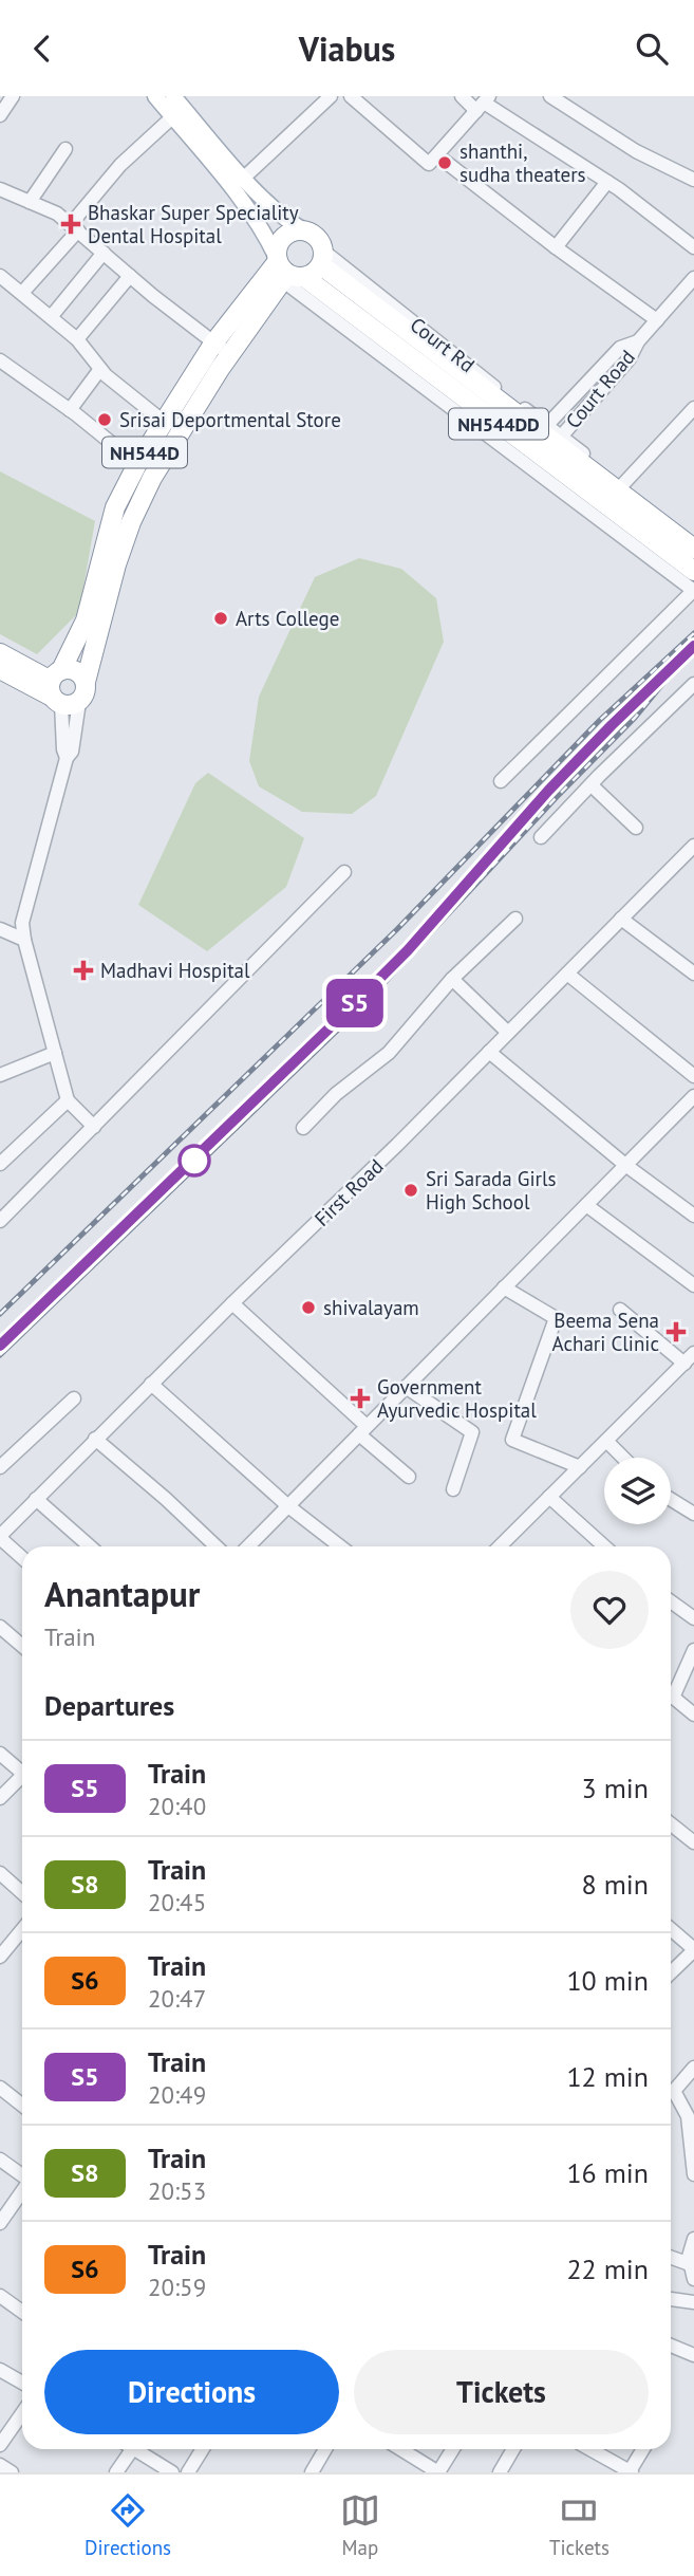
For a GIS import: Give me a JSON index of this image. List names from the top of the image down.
{
  "streets": {
    "highway": ["NH544DD", "NH544D"],
    "street": ["Court Rd", "Court Road", "First Road"]
  },
  "crossings": [
    ["Court Rd", "Court Road"],
    ["Court Rd", "NH544DD"],
    ["Court Rd", "NH544D"],
    ["NH544DD", "NH544D"]
  ],
  "places": {
    "other": [
      "shanthi, sudha theaters",
      "Srisai Deportmental Store",
      "Arts College",
      "Sri Sarada Girls High School",
      "shivalayam"
    ],
    "health": [
      "Bhaskar Super Speciality Dental Hospital",
      "Madhavi Hospital",
      "Beema Sena Achari Clinic",
      "Government Ayurvedic Hospital"
    ]
  },
  "page": {
    "header": "Viabus",
    "on_map": "S5",
    "heading": [
      ["Anantapur", "Train"],
      "Departures"
    ],
    "list": [
      {
        "mark": "S5",
        "name": "Train",
        "note": "20:40",
        "value": "3 min"
      },
      {
        "mark": "S8",
        "name": "Train",
        "note": "20:45",
        "value": "8 min"
      },
      {
        "mark": "S6",
        "name": "Train",
        "note": "20:47",
        "value": "10 min"
      },
      {
        "mark": "S5",
        "name": "Train",
        "note": "20:49",
        "value": "12 min"
      },
      {
        "mark": "S8",
        "name": "Train",
        "note": "20:53",
        "value": "16 min"
      },
      {
        "mark": "S6",
        "name": "Train",
        "note": "20:59",
        "value": "22 min"
      }
    ],
    "buttons": ["Directions", "Tickets"],
    "tabs": ["Directions", "Map", "Tickets"]
  }
}
